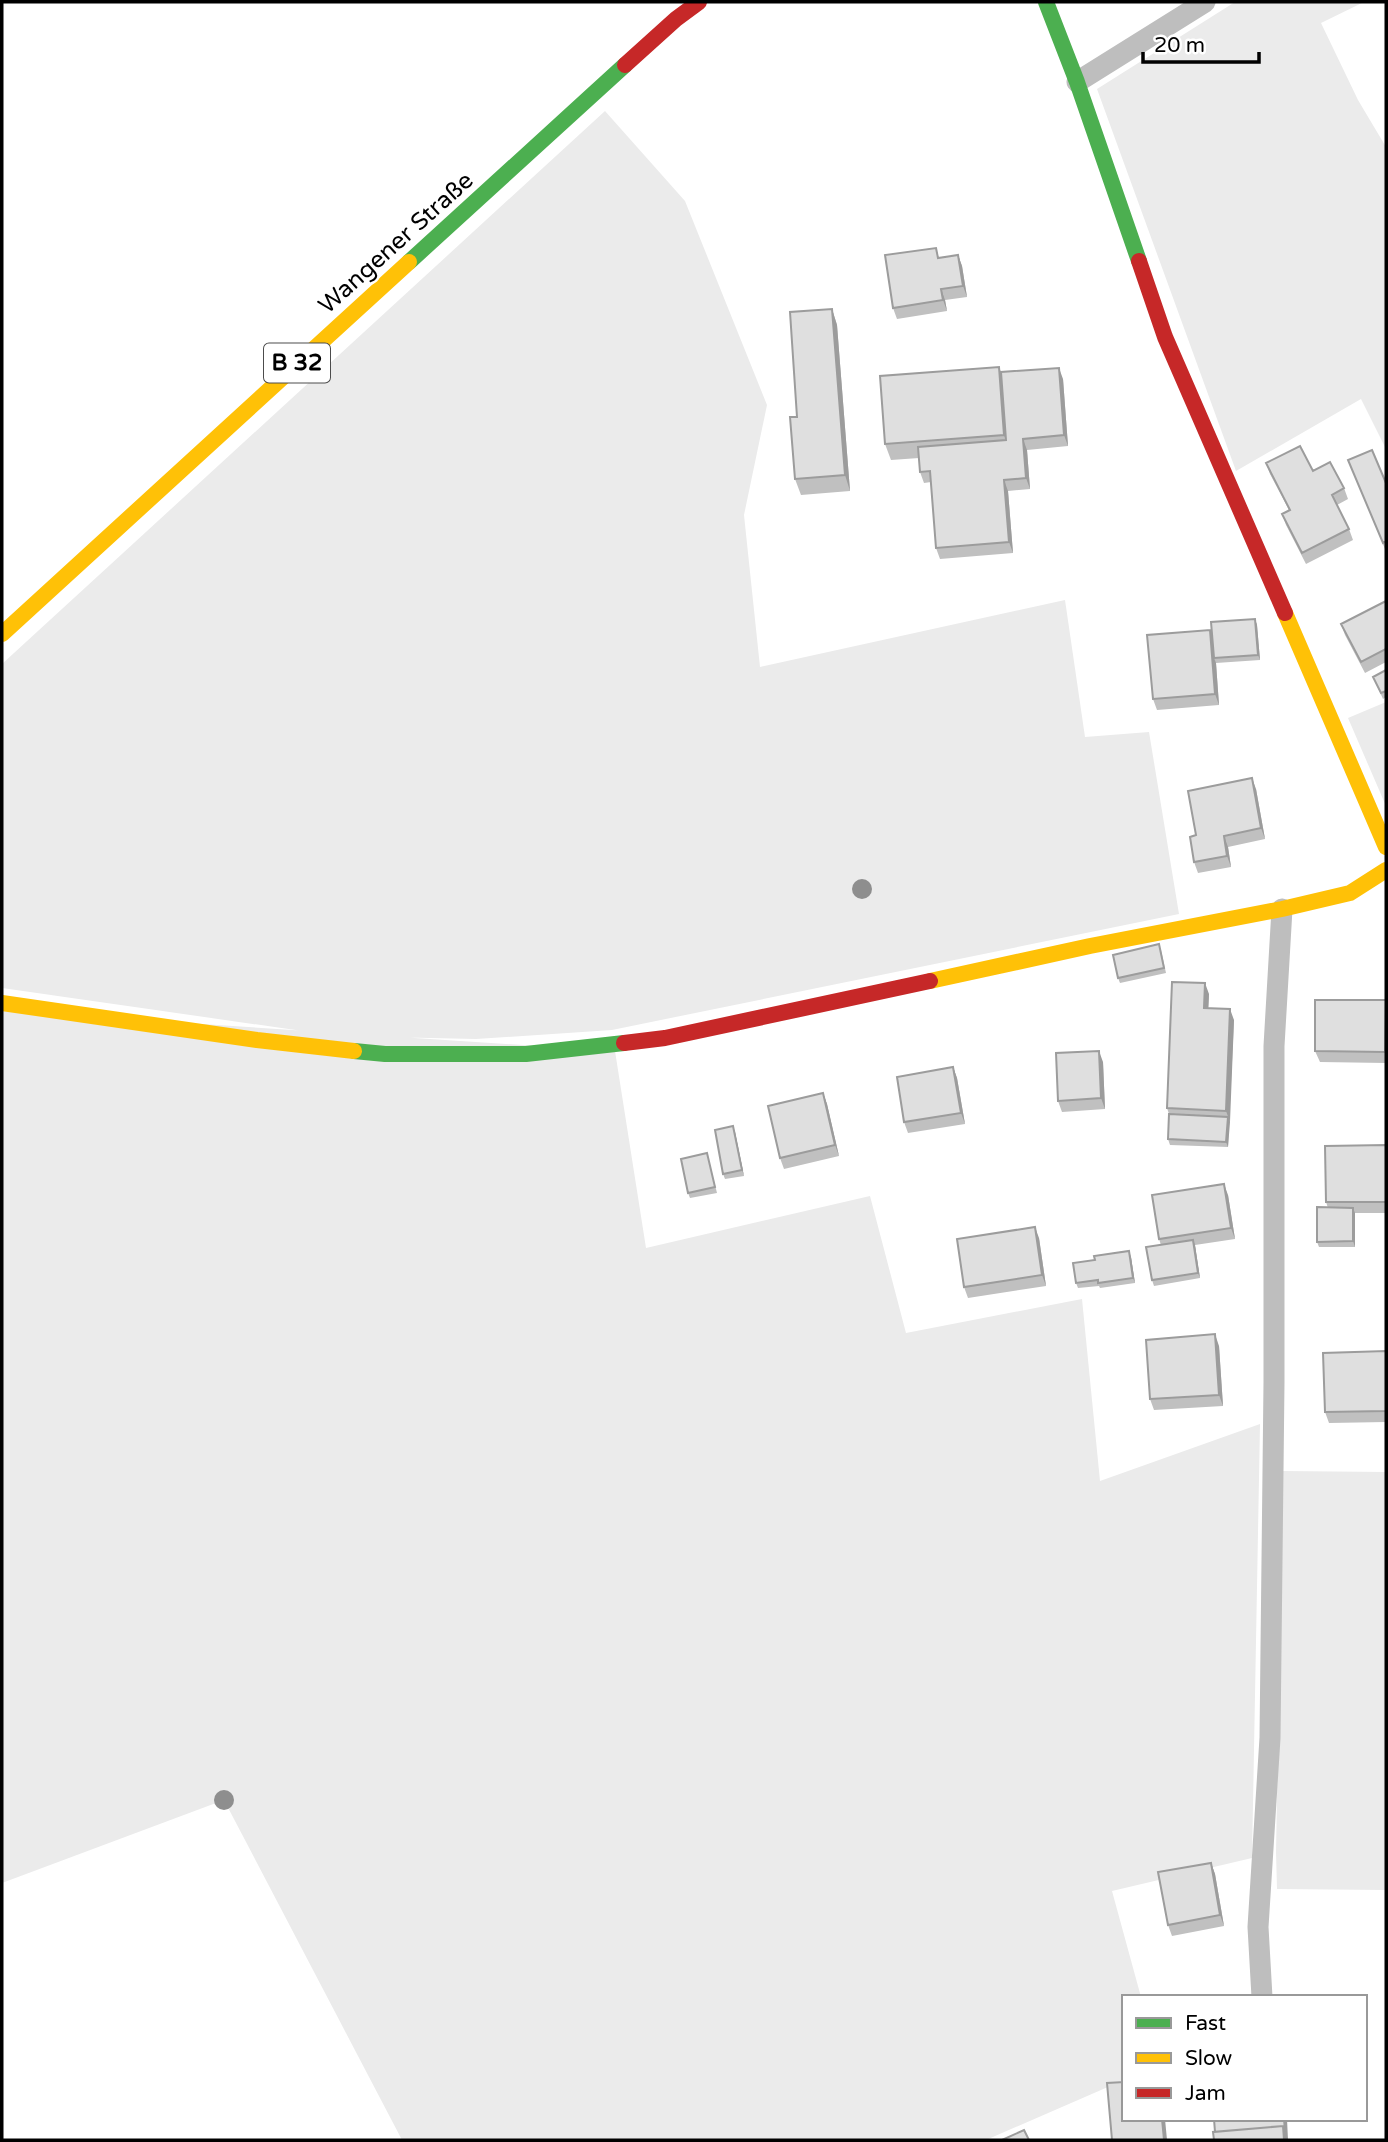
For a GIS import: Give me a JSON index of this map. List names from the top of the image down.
{
  "streets": {
    "street": ["Wangener Straße", "B 32"]
  },
  "legend": ["Fast", "Slow", "Jam"],
  "scale_bar": "20 m"
}
